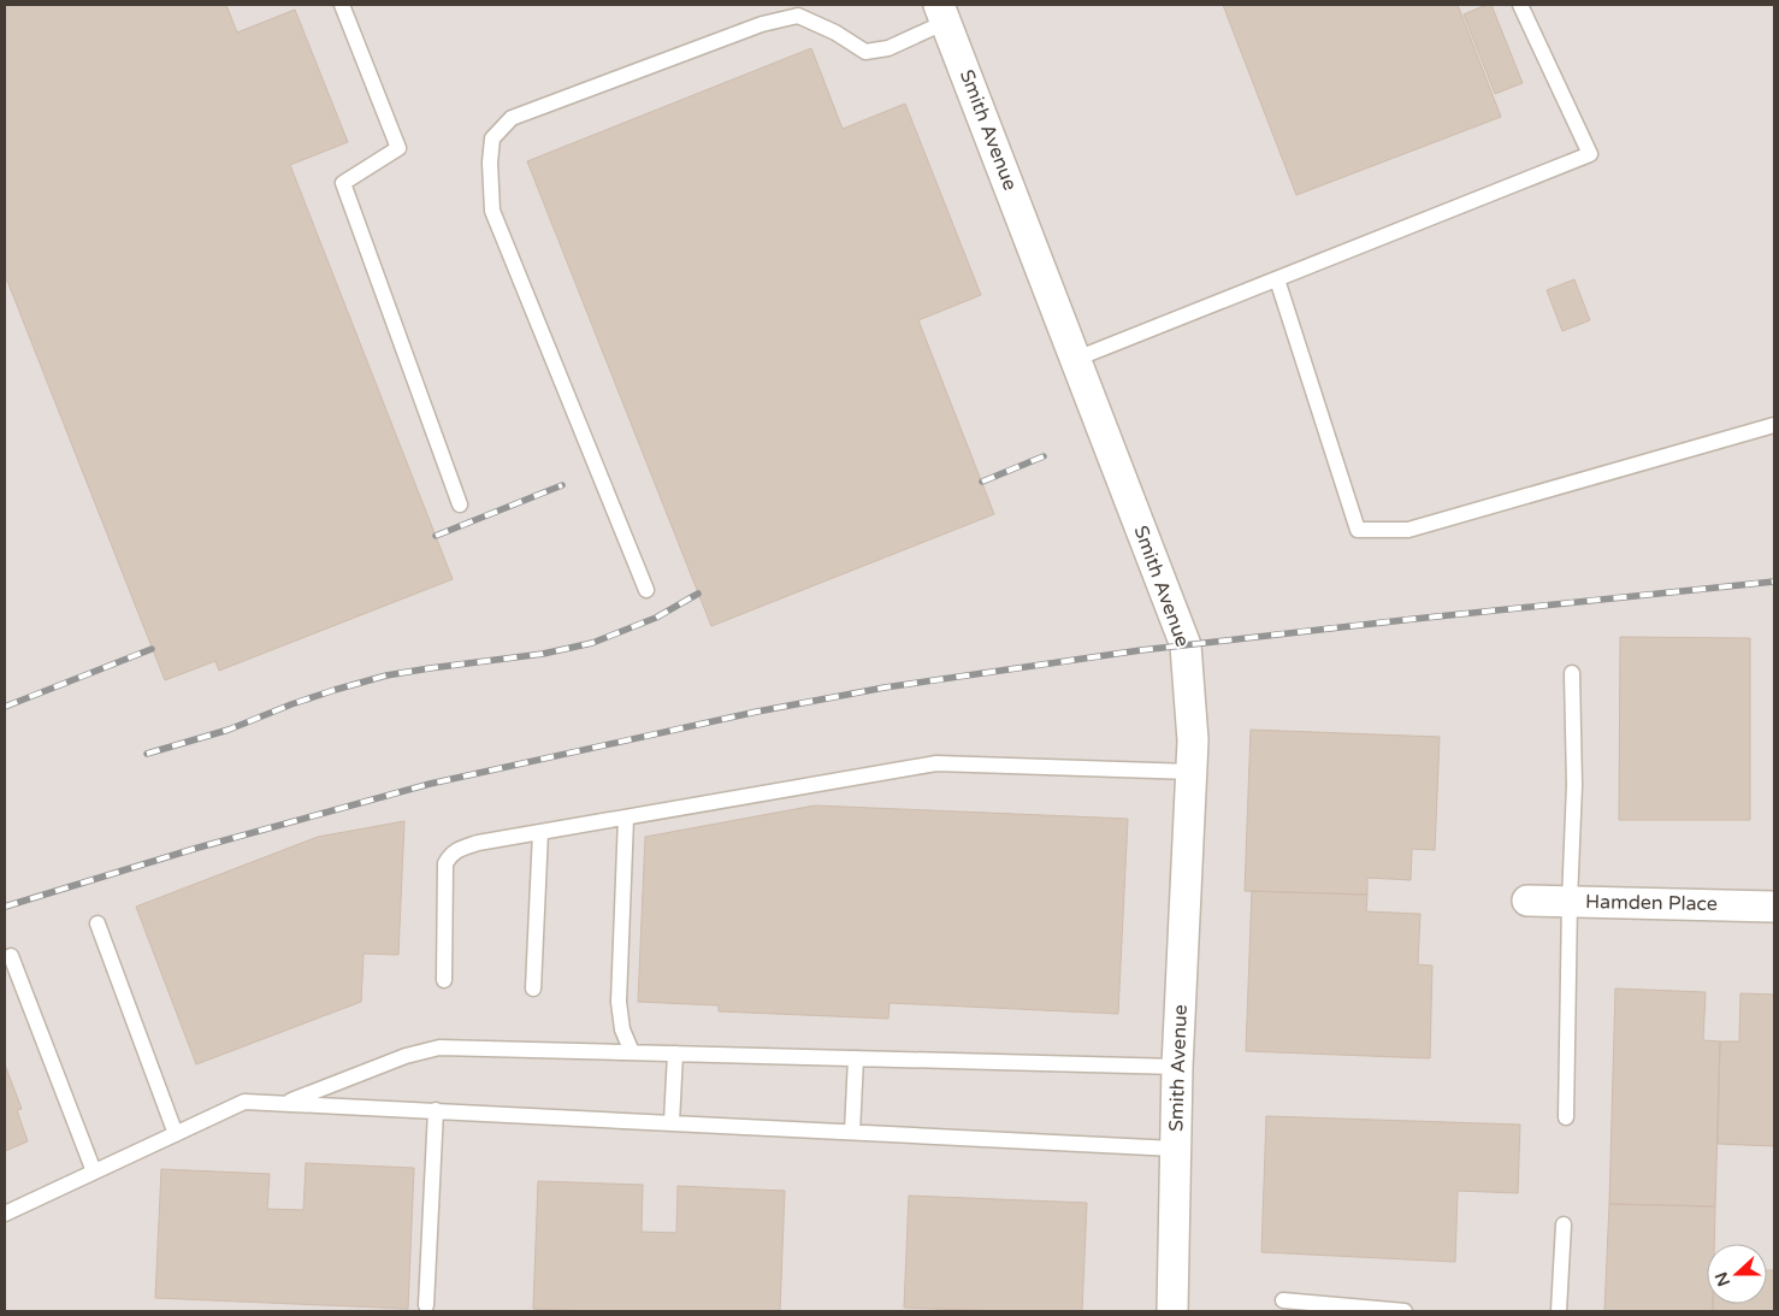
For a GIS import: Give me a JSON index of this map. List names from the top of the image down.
{
  "streets": {
    "street": ["Smith Avenue", "Hamden Place"]
  },
  "north": "left"
}
